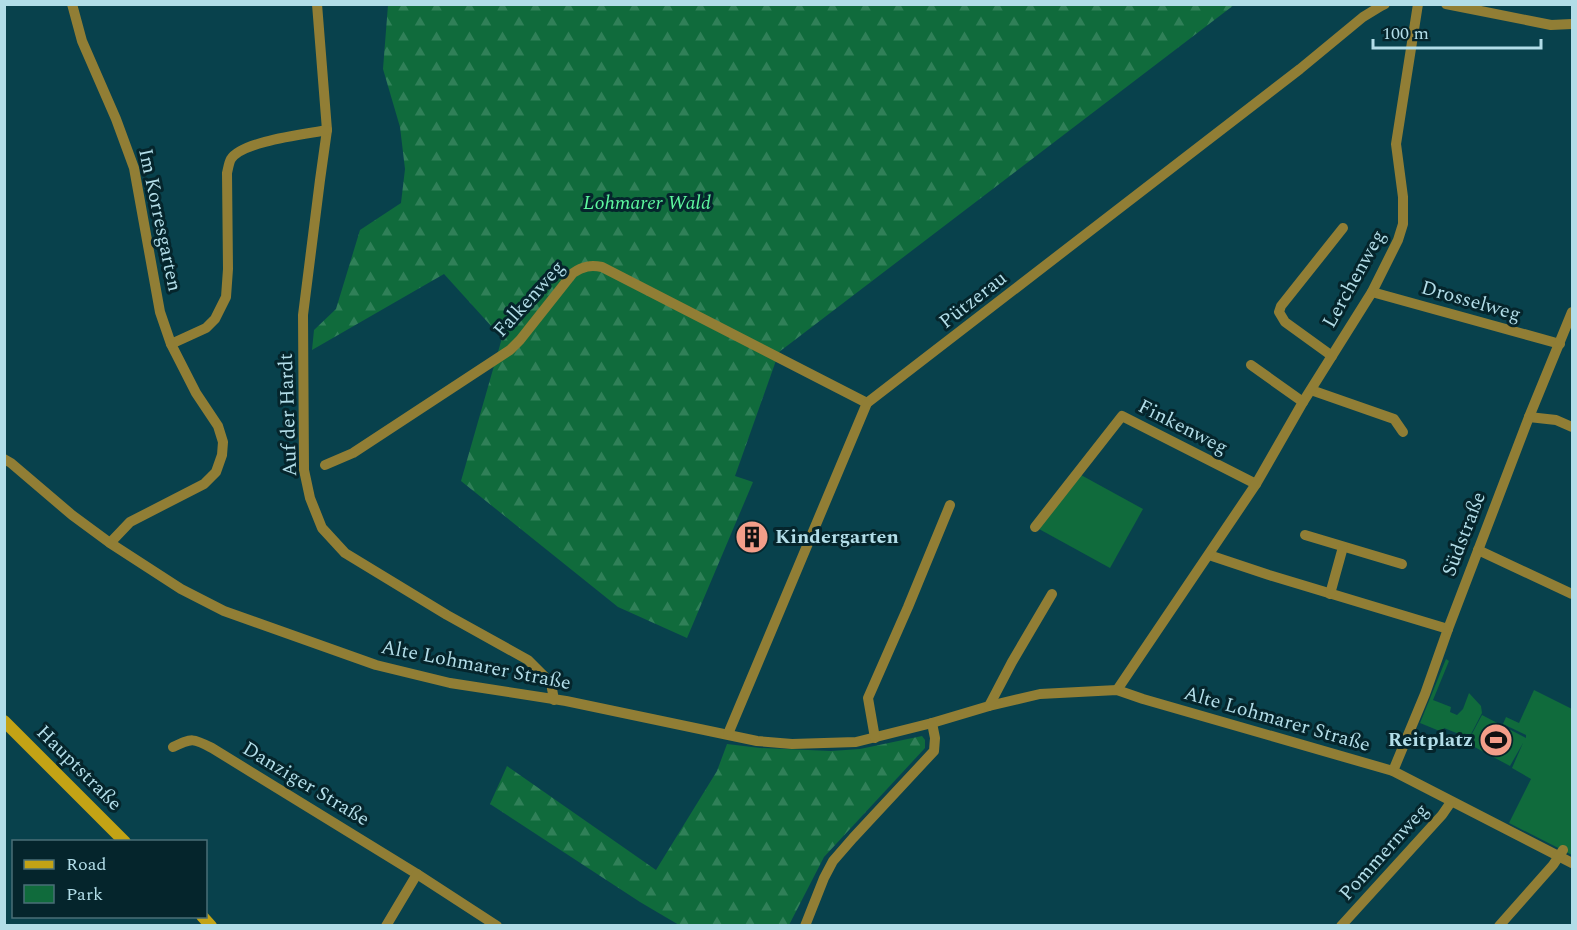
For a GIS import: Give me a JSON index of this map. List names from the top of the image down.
{
  "streets": {
    "main road": ["Hauptstraße"],
    "street": [
      "Im Korresgarten",
      "Lerchenweg",
      "Falkenweg",
      "Pützerau",
      "Drosselweg",
      "Auf der Hardt",
      "Finkenweg",
      "Südstraße",
      "Alte Lohmarer Straße",
      "Danziger Straße",
      "Pommernweg"
    ]
  },
  "crossings": [
    ["Im Korresgarten", "Alte Lohmarer Straße"],
    ["Lerchenweg", "Drosselweg"],
    ["Lerchenweg", "Finkenweg"],
    ["Lerchenweg", "Alte Lohmarer Straße"],
    ["Falkenweg", "Pützerau"],
    ["Pützerau", "Alte Lohmarer Straße"],
    ["Drosselweg", "Südstraße"],
    ["Auf der Hardt", "Alte Lohmarer Straße"],
    ["Südstraße", "Alte Lohmarer Straße"],
    ["Alte Lohmarer Straße", "Pommernweg"]
  ],
  "parks": ["Lohmarer Wald"],
  "places": {
    "building": ["Kindergarten"],
    "sports": ["Reitplatz"]
  },
  "legend": ["Road", "Park"],
  "scale_bar": "100 m"
}
